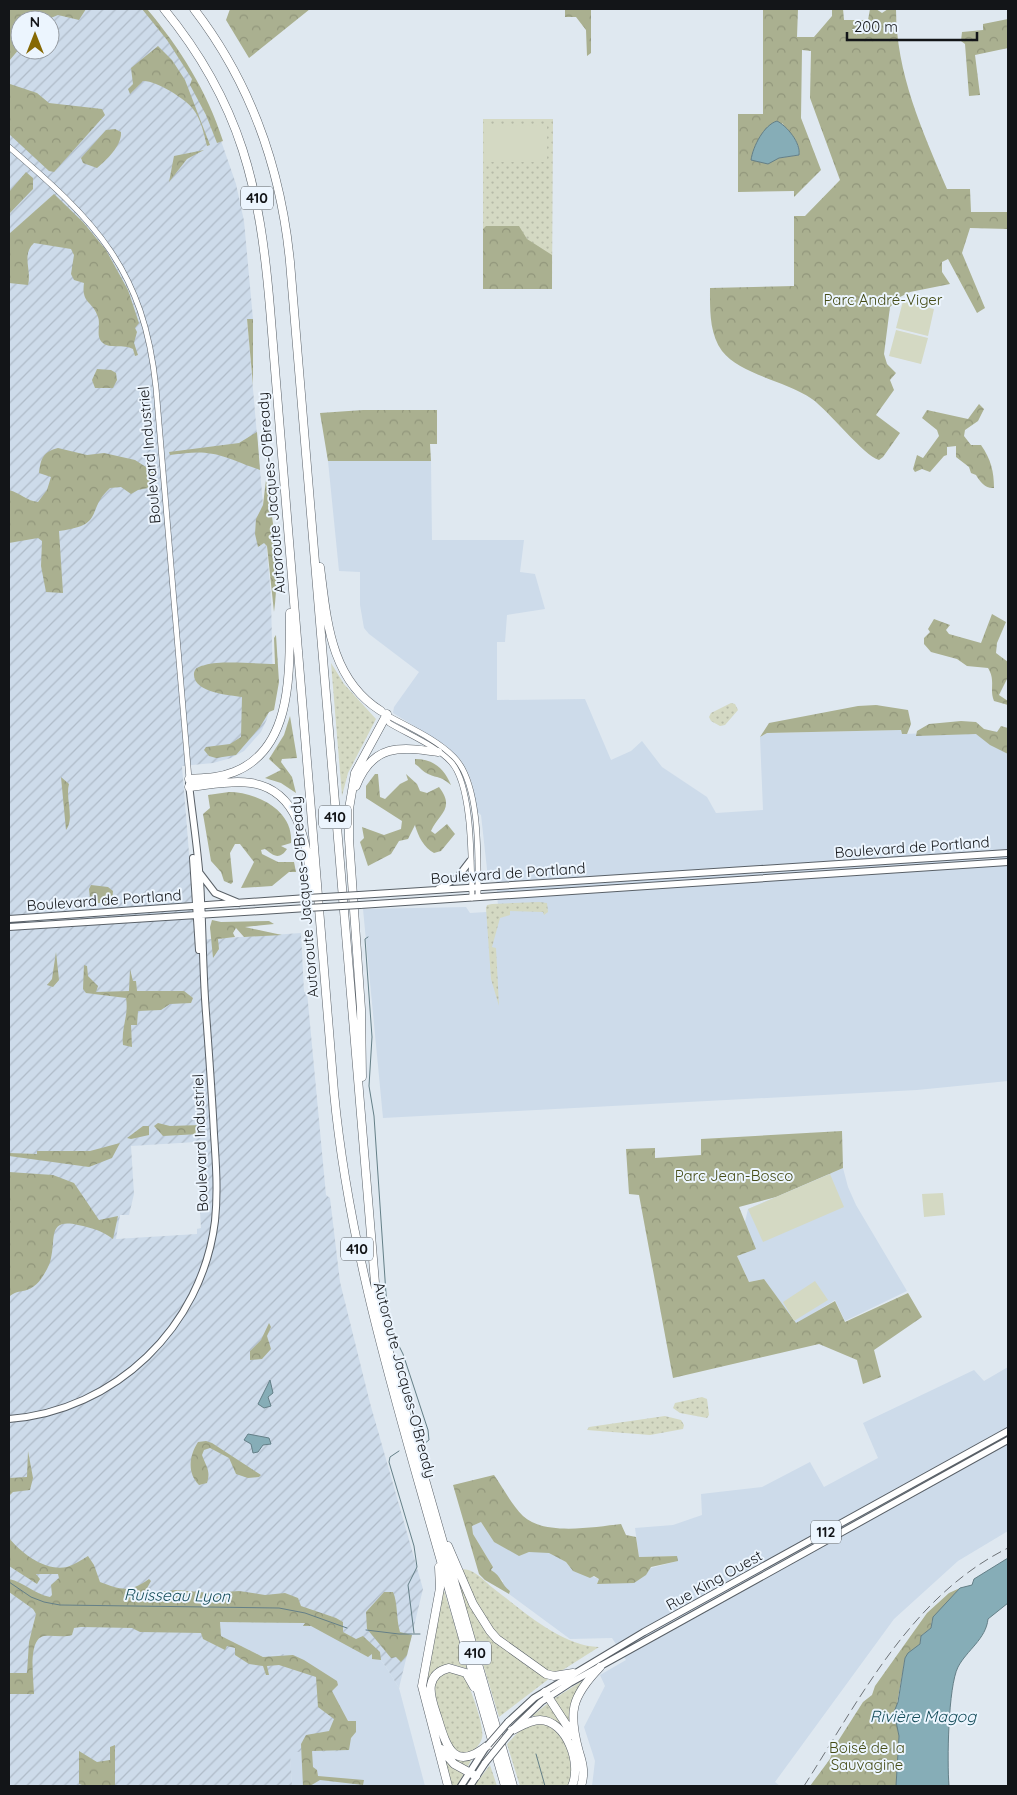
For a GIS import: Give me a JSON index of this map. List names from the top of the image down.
{
  "streets": {
    "highway": ["410", "Autoroute Jacques-O'Bready"],
    "main road": [
      "Boulevard Industriel",
      "Boulevard de Portland",
      "112",
      "Rue King Ouest"
    ]
  },
  "crossings": [
    ["Boulevard Industriel", "Boulevard de Portland"]
  ],
  "water": ["Ruisseau Lyon", "Rivière Magog"],
  "parks": ["Parc André-Viger", "Parc Jean-Bosco", "Boisé de la Sauvagine"],
  "scale_bar": "200 m",
  "north": "top"
}
